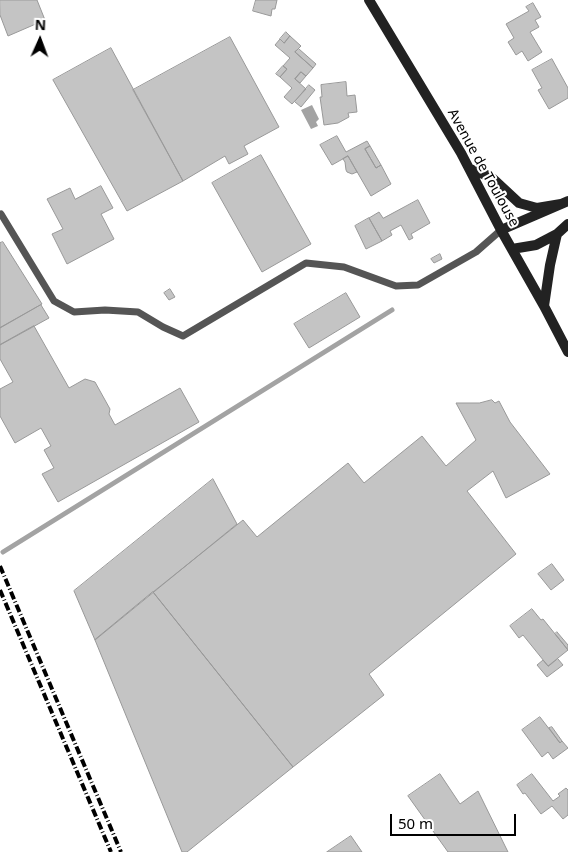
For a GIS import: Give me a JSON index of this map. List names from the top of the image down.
{
  "streets": {
    "main road": ["Avenue de Toulouse"]
  },
  "scale_bar": "50 m",
  "north": "top"
}
